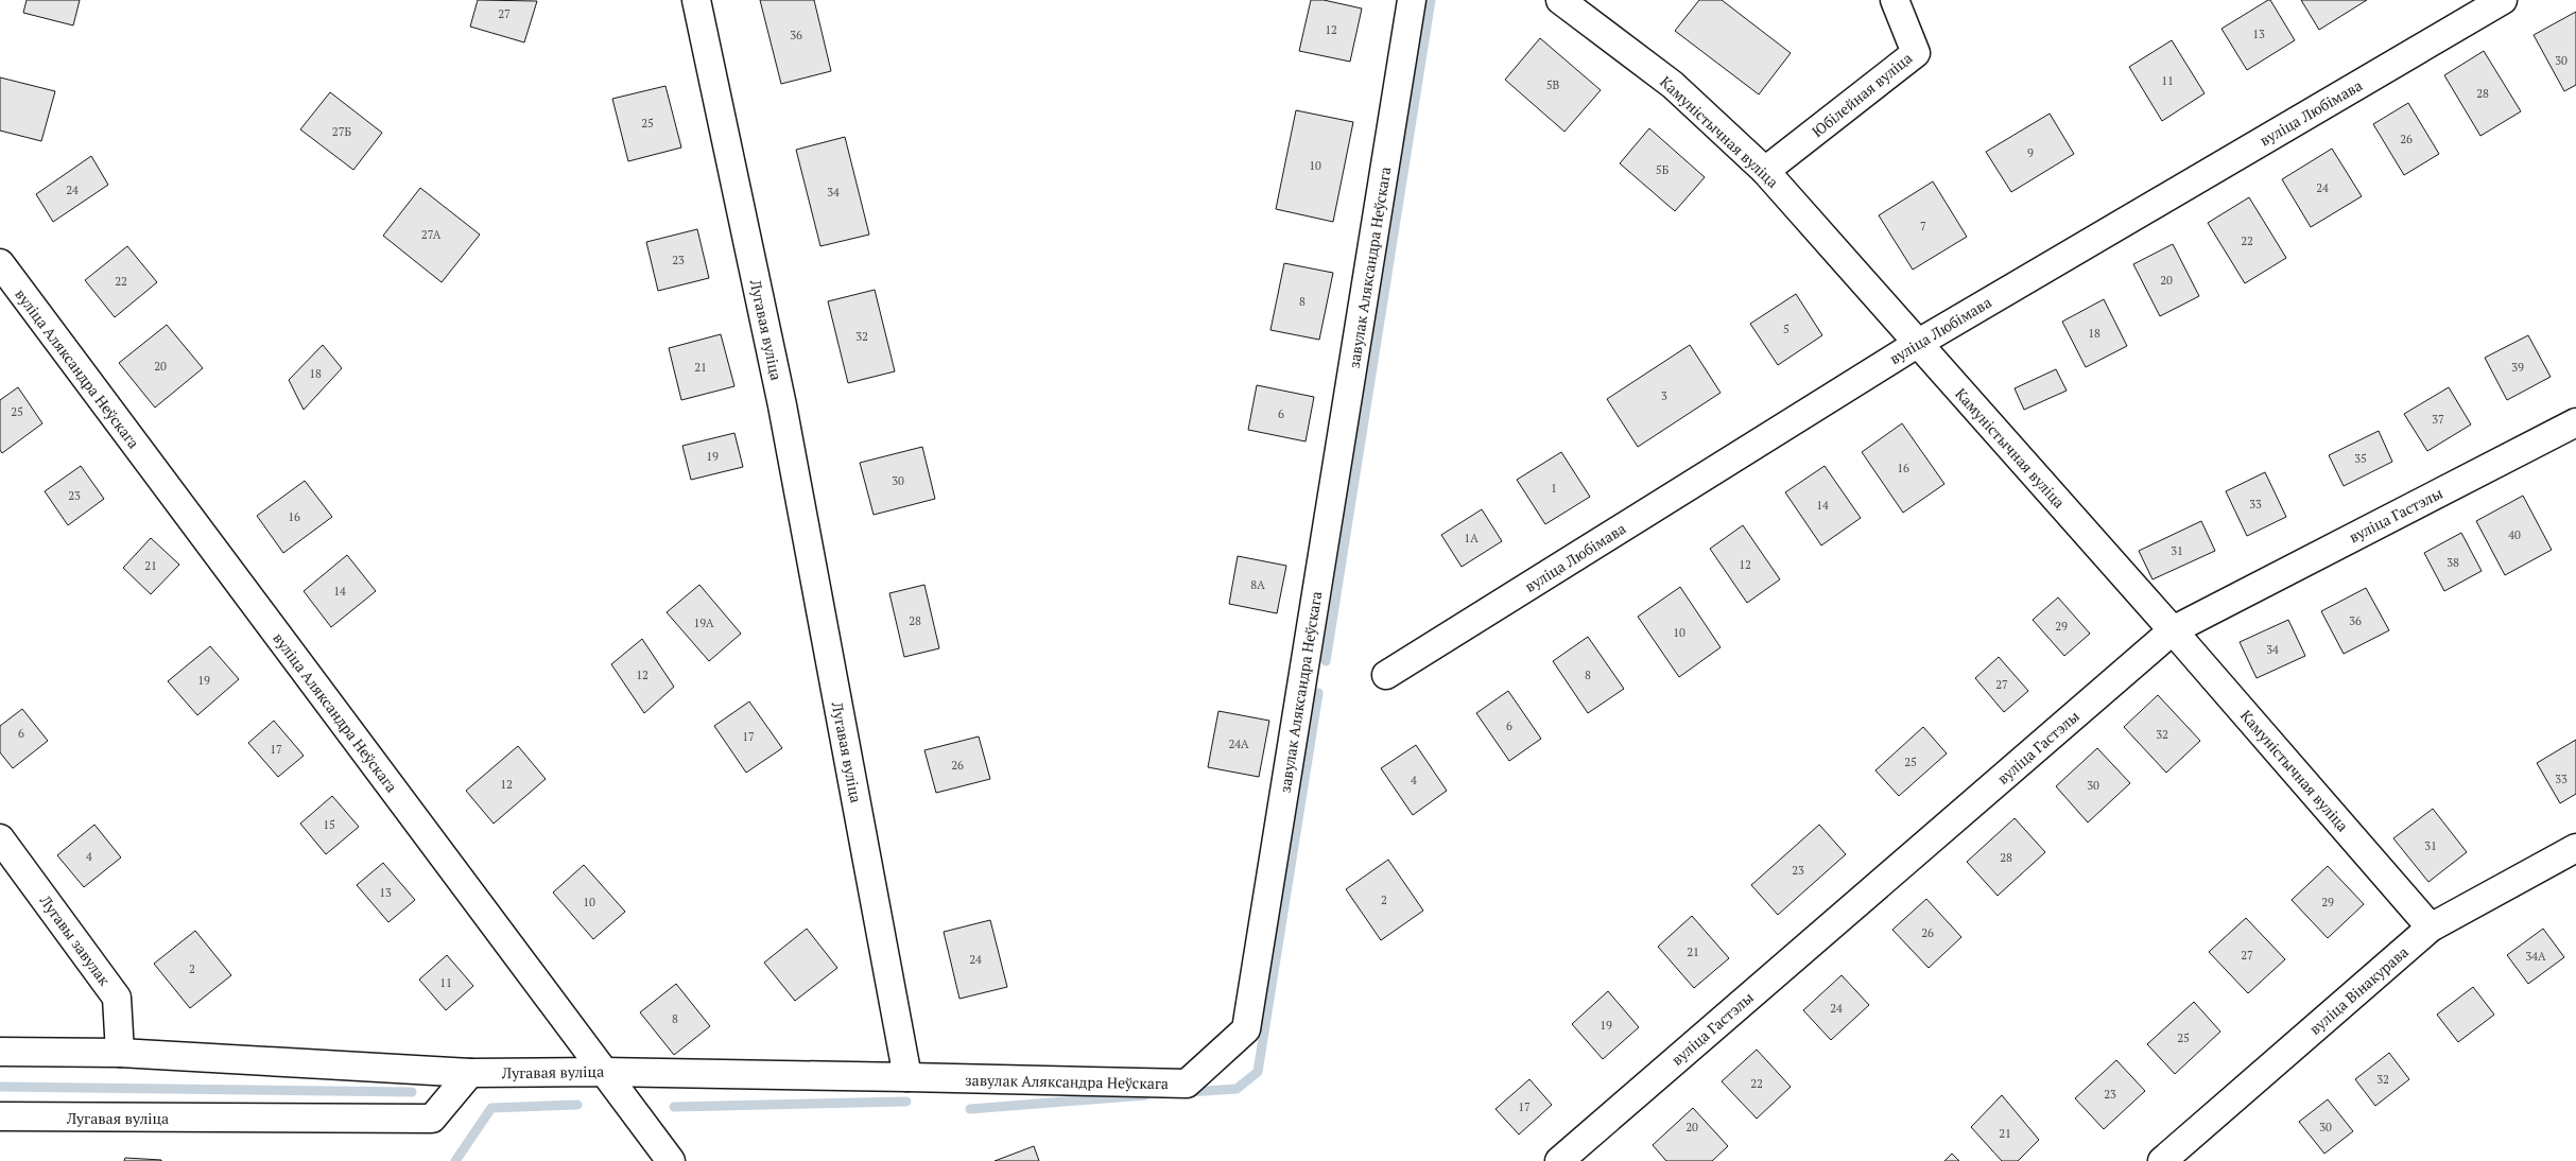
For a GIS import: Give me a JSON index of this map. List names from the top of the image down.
{
  "streets": {
    "street": [
      "Юбілейная вуліца",
      "вуліца Любімава",
      "Камуністычная вуліца",
      "завулак Аляксандра Неўскага",
      "Лугавая вуліца",
      "вуліца Аляксандра Неўскага",
      "вуліца Гастэлы",
      "Лугавы завулак",
      "вуліца Вінакурава"
    ]
  },
  "crossings": [
    ["Юбілейная вуліца", "Камуністычная вуліца"],
    ["вуліца Любімава", "Камуністычная вуліца"],
    ["Камуністычная вуліца", "вуліца Гастэлы"],
    ["Камуністычная вуліца", "вуліца Вінакурава"],
    ["завулак Аляксандра Неўскага", "Лугавая вуліца"],
    ["Лугавая вуліца", "вуліца Аляксандра Неўскага"],
    ["Лугавая вуліца", "Лугавы завулак"]
  ],
  "house_numbers": [
    "27",
    "12",
    "13",
    "36",
    "30",
    "11",
    "5В",
    "28",
    "25",
    "27Б",
    "26",
    "9",
    "10",
    "5Б",
    "24",
    "24",
    "34",
    "7",
    "27А",
    "22",
    "23",
    "20",
    "22",
    "8",
    "5",
    "18",
    "32",
    "20",
    "21",
    "39",
    "18",
    "3",
    "25",
    "6",
    "37",
    "19",
    "35",
    "16",
    "30",
    "1",
    "23",
    "33",
    "14",
    "16",
    "40",
    "1А",
    "31",
    "38",
    "12",
    "21",
    "8А",
    "14",
    "28",
    "36",
    "19А",
    "29",
    "10",
    "34",
    "12",
    "8",
    "19",
    "27",
    "6",
    "6",
    "32",
    "17",
    "24А",
    "17",
    "25",
    "26",
    "33",
    "4",
    "12",
    "30",
    "15",
    "31",
    "4",
    "28",
    "23",
    "13",
    "2",
    "10",
    "29",
    "26",
    "21",
    "27",
    "34А",
    "24",
    "2",
    "11",
    "24",
    "8",
    "19",
    "25",
    "32",
    "22",
    "23",
    "17",
    "20",
    "30",
    "21"
  ]
}
